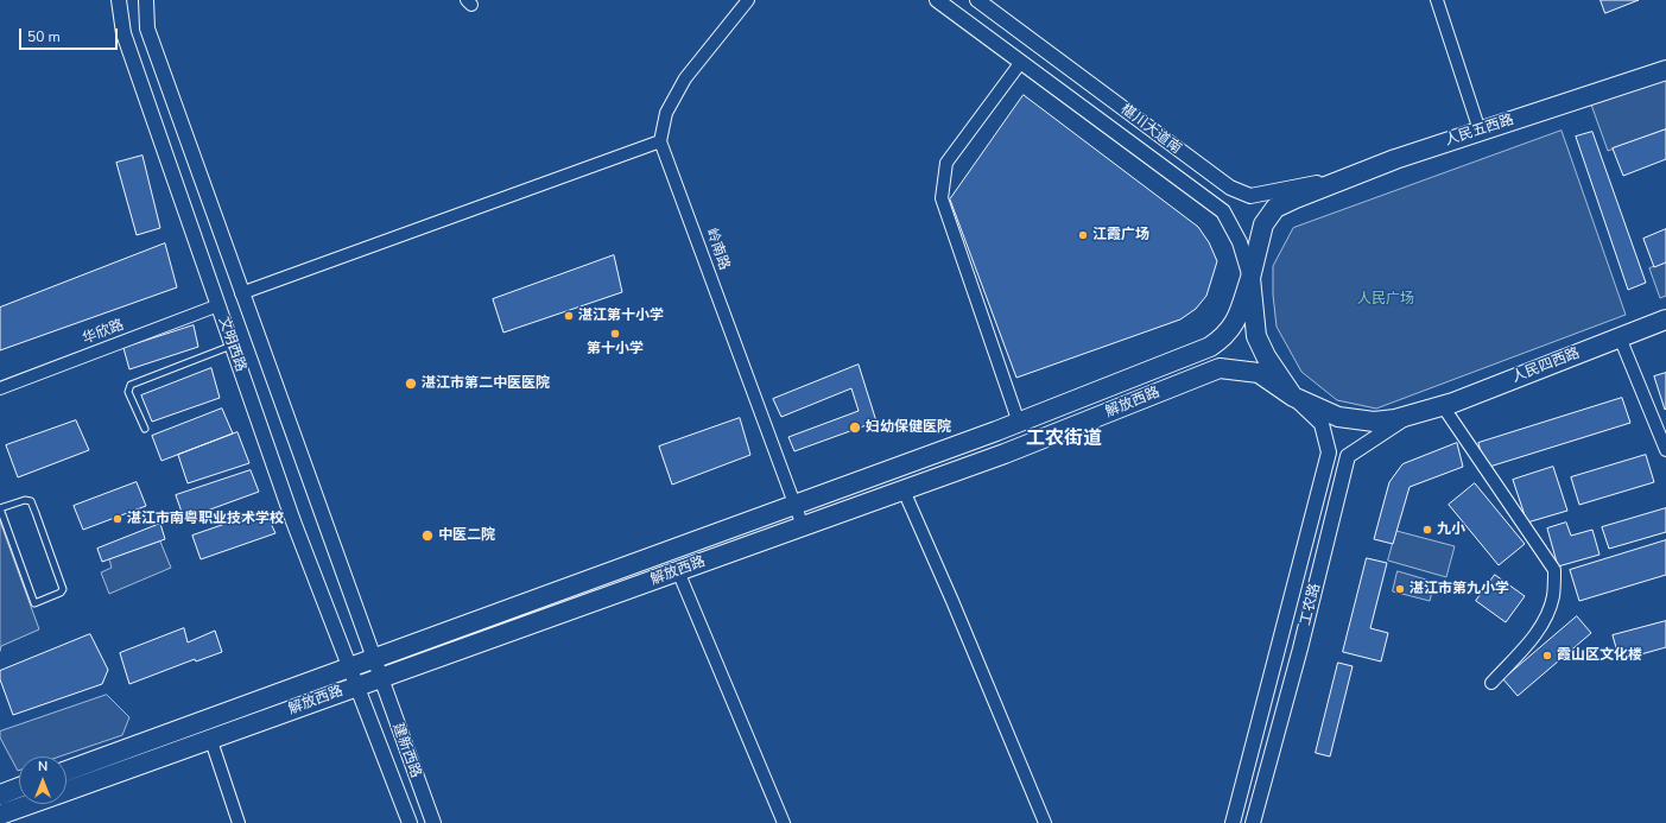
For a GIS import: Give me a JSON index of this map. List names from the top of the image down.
{
  "streets": {
    "main road": ["人民五西路", "人民四西路", "解放西路"],
    "street": [
      "椹川大道南",
      "岭南路",
      "华欣路",
      "文明西路",
      "工农路",
      "建新西路"
    ]
  },
  "crossings": [
    ["椹川大道南", "解放西路"],
    ["人民五西路", "解放西路"],
    ["岭南路", "解放西路"],
    ["华欣路", "文明西路"],
    ["文明西路", "解放西路"],
    ["文明西路", "建新西路"],
    ["人民四西路", "解放西路"],
    ["人民四西路", "工农路"],
    ["解放西路", "工农路"],
    ["解放西路", "建新西路"]
  ],
  "districts": ["工农街道"],
  "parks": ["人民广场"],
  "places": [
    "江霞广场",
    "湛江第十小学",
    "第十小学",
    "湛江市第二中医医院",
    "妇幼保健医院",
    "湛江市南粤职业技术学校",
    "九小",
    "中医二院",
    "湛江市第九小学",
    "霞山区文化楼"
  ],
  "scale_bar": "50 m",
  "north": "top"
}
